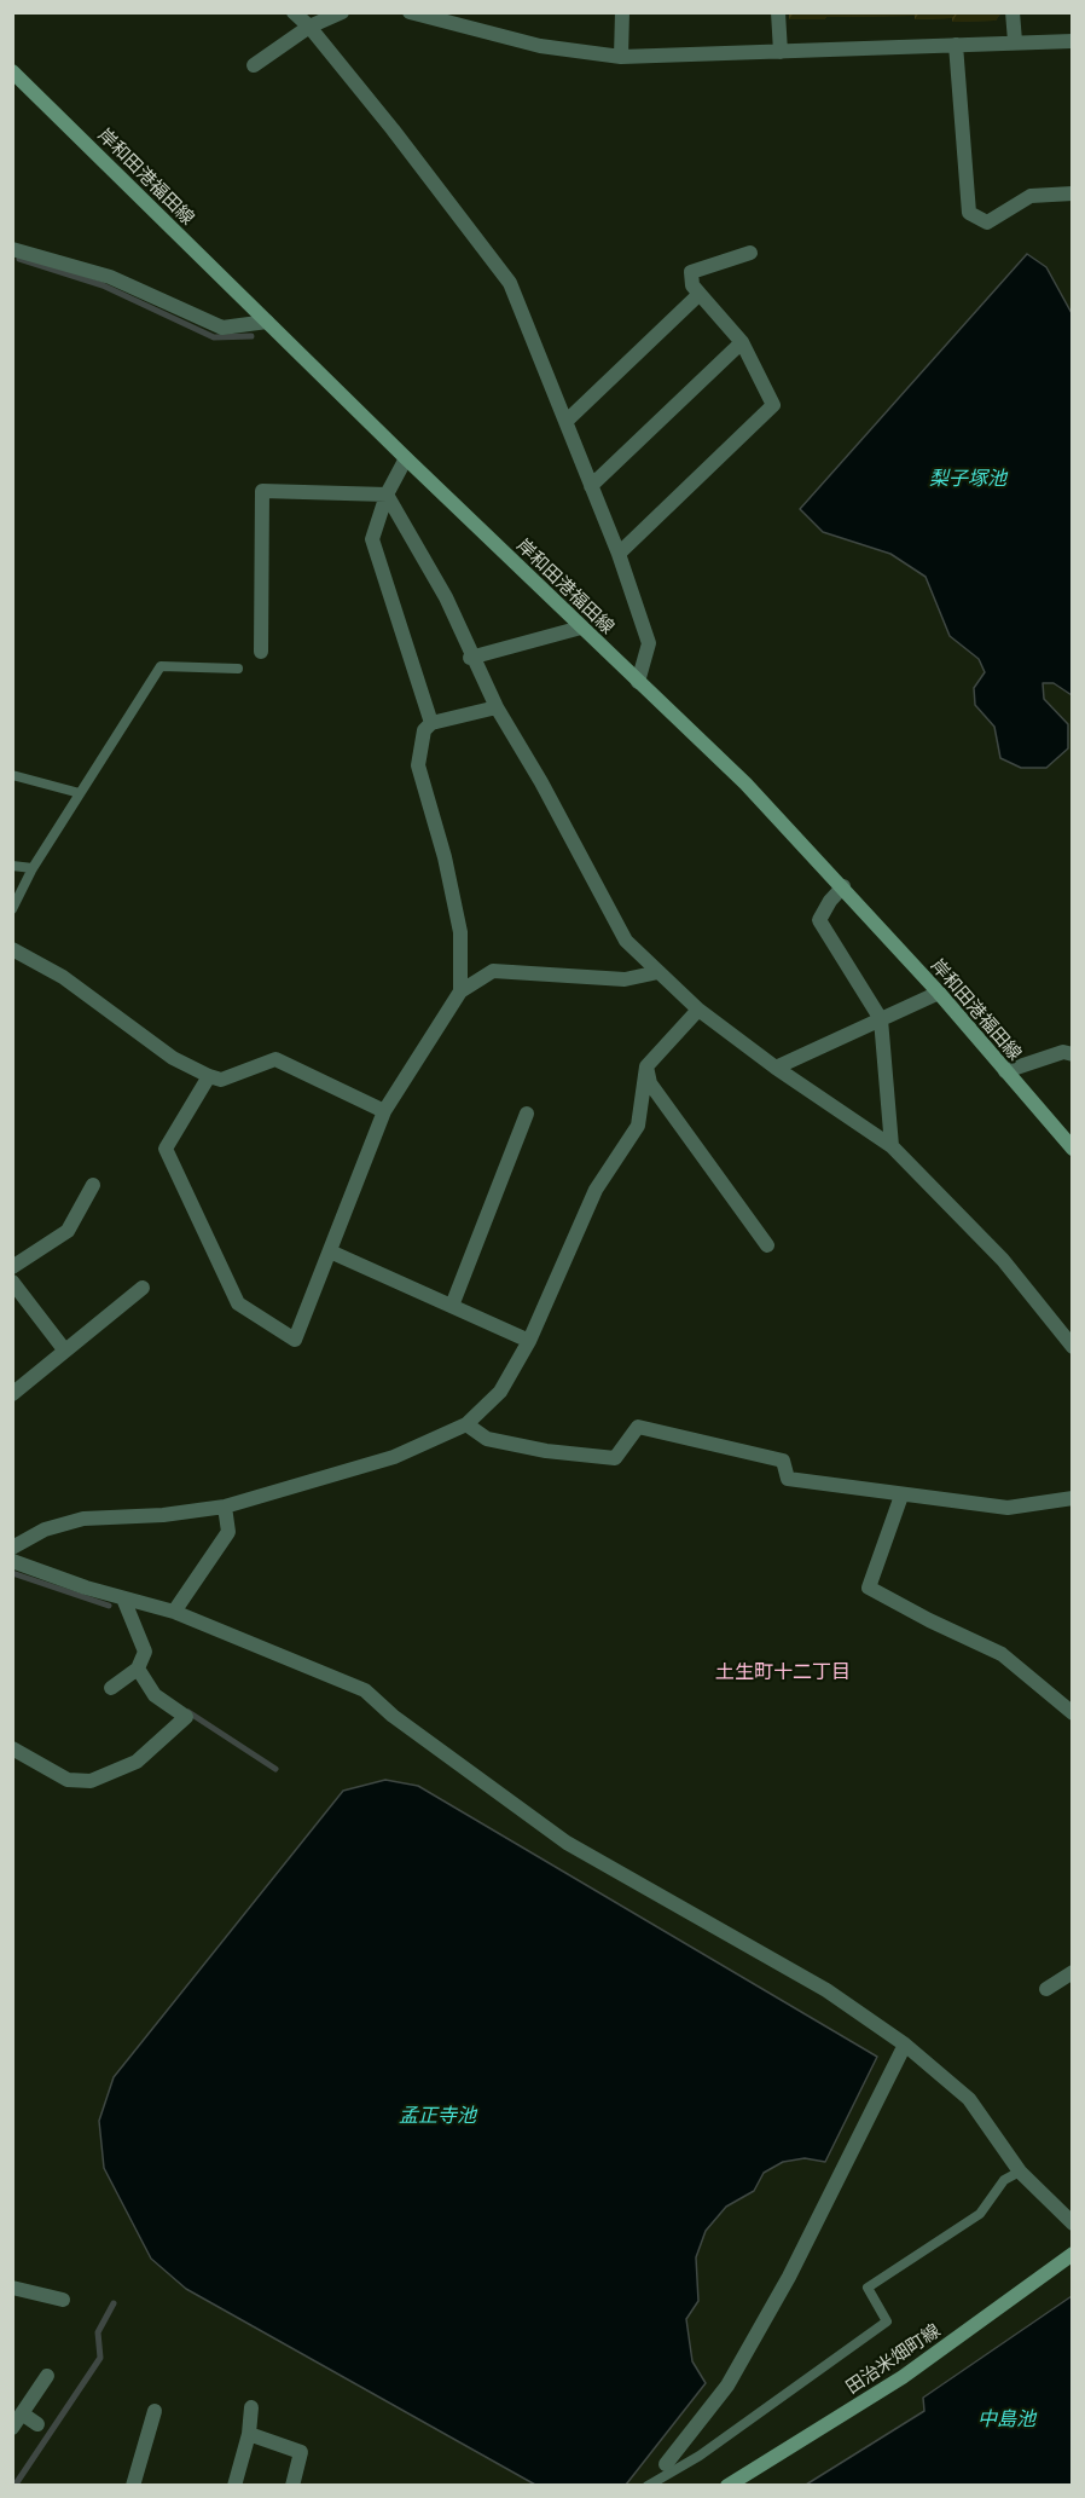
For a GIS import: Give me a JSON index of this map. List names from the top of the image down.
{
  "streets": {
    "street": ["岸和田港福田線", "田治米畑町線"]
  },
  "districts": ["土生町十二丁目"],
  "water": ["梨子塚池", "孟正寺池", "中島池"]
}
